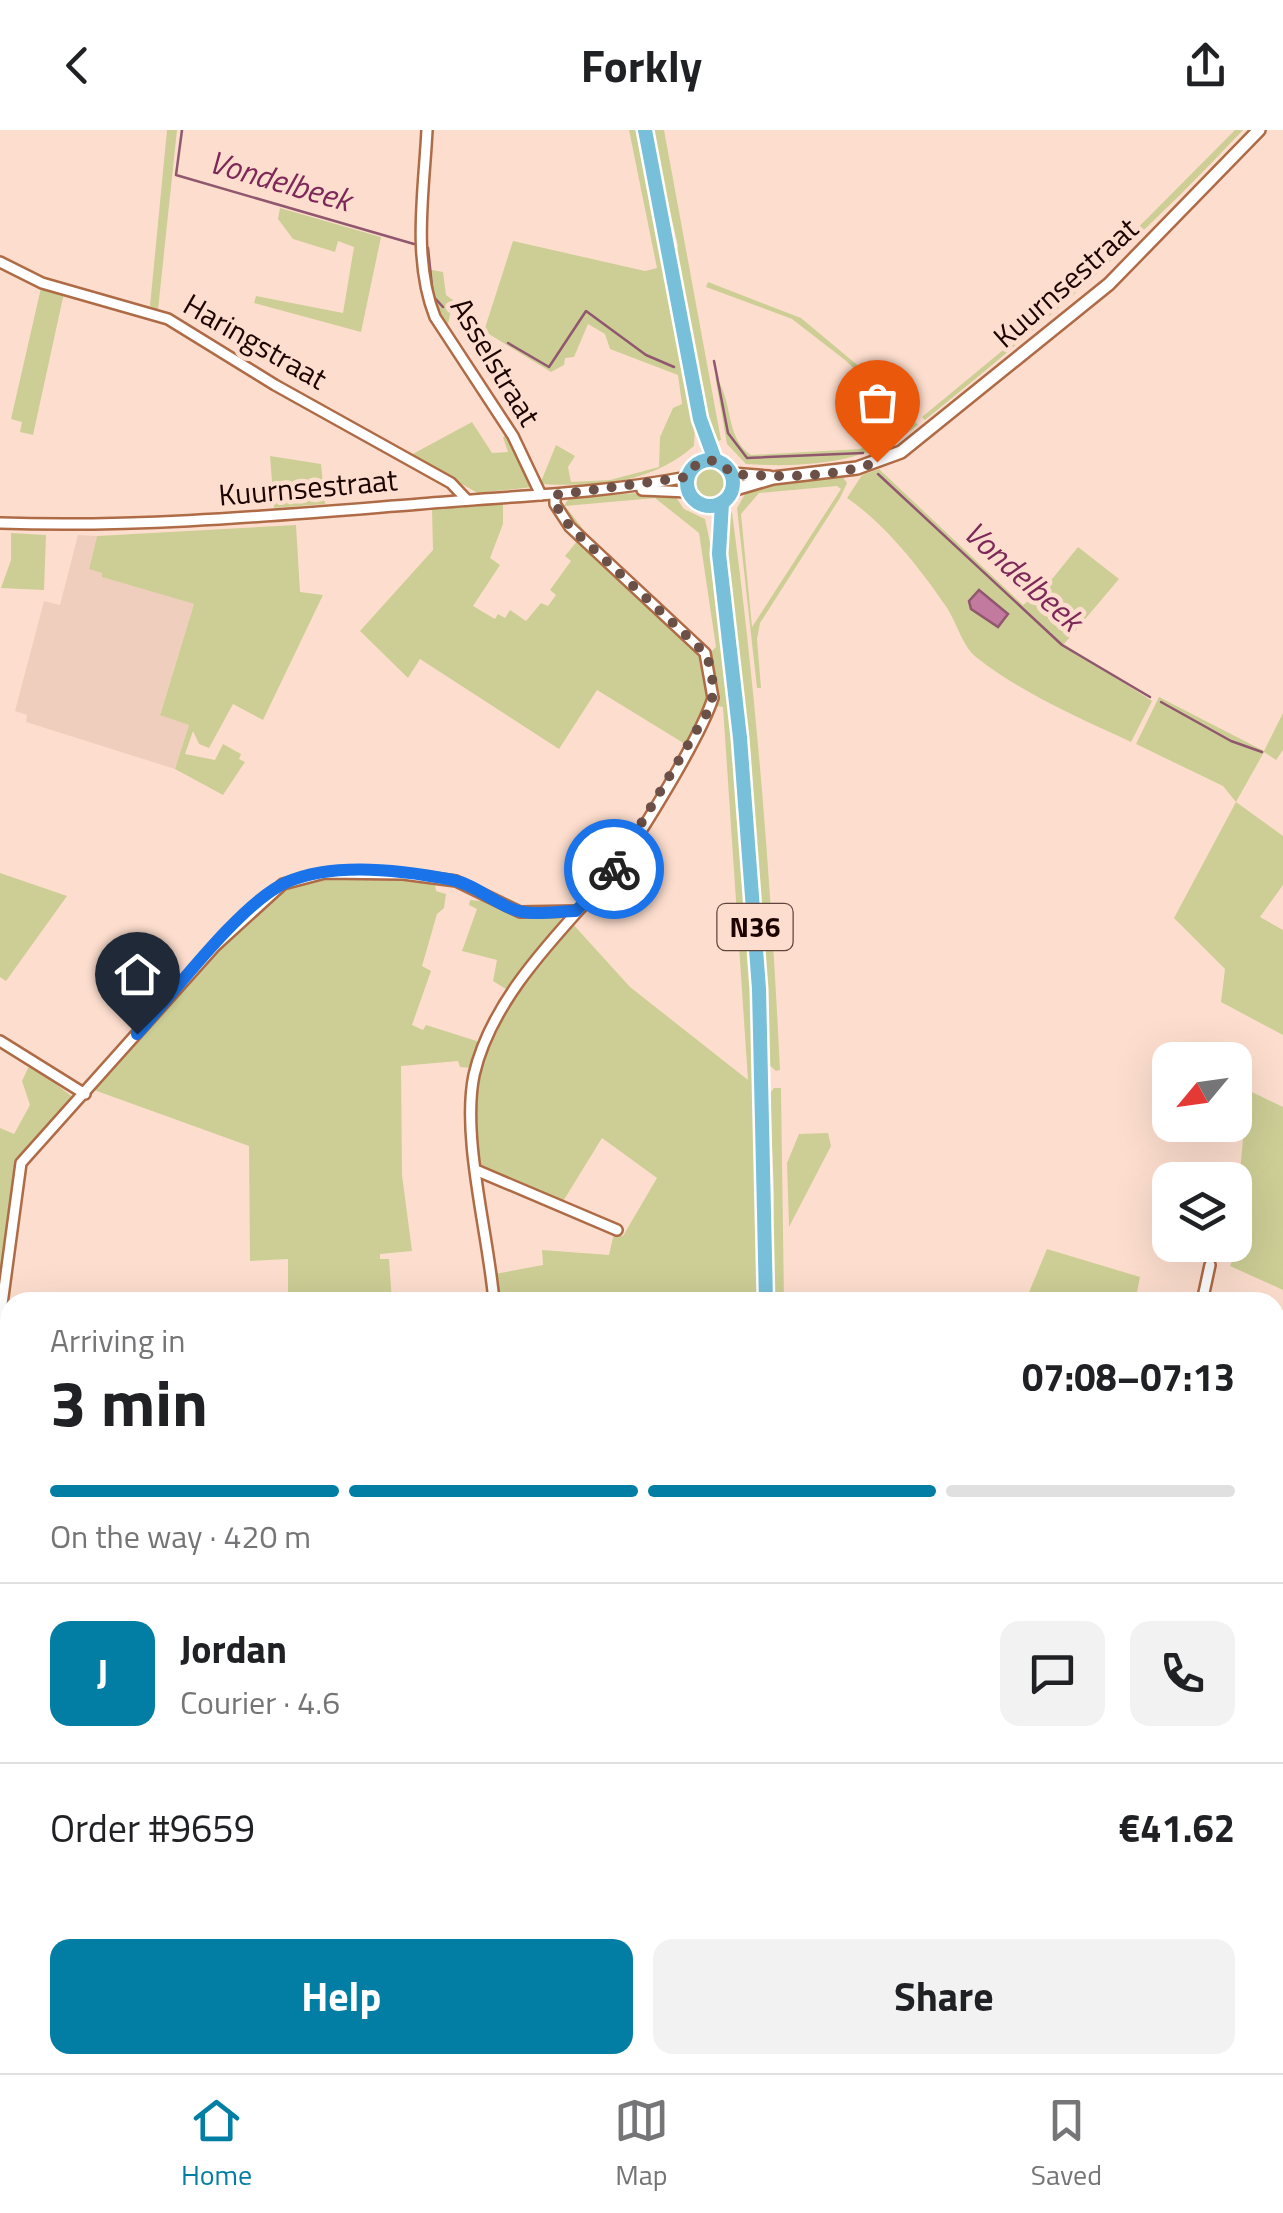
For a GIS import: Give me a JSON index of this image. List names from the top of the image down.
{
  "streets": {
    "main road": ["N36"],
    "street": ["Kuurnsestraat", "Haringstraat", "Asselstraat"]
  },
  "crossings": [
    ["Kuurnsestraat", "Haringstraat"],
    ["Kuurnsestraat", "Asselstraat"],
    ["Kuurnsestraat", "N36"]
  ],
  "water": ["Vondelbeek"],
  "north": "bottom left",
  "page": {
    "header": "Forkly",
    "heading": ["3 min", "Arriving in", "07:08–07:13"],
    "panel": [
      "Jordan",
      "Courier · 4.6",
      "Order #9659",
      "€41.62"
    ],
    "bar": "On the way · 420 m",
    "round": "J",
    "buttons": ["Help", "Share"],
    "tabs": ["Home", "Map", "Saved"]
  }
}
